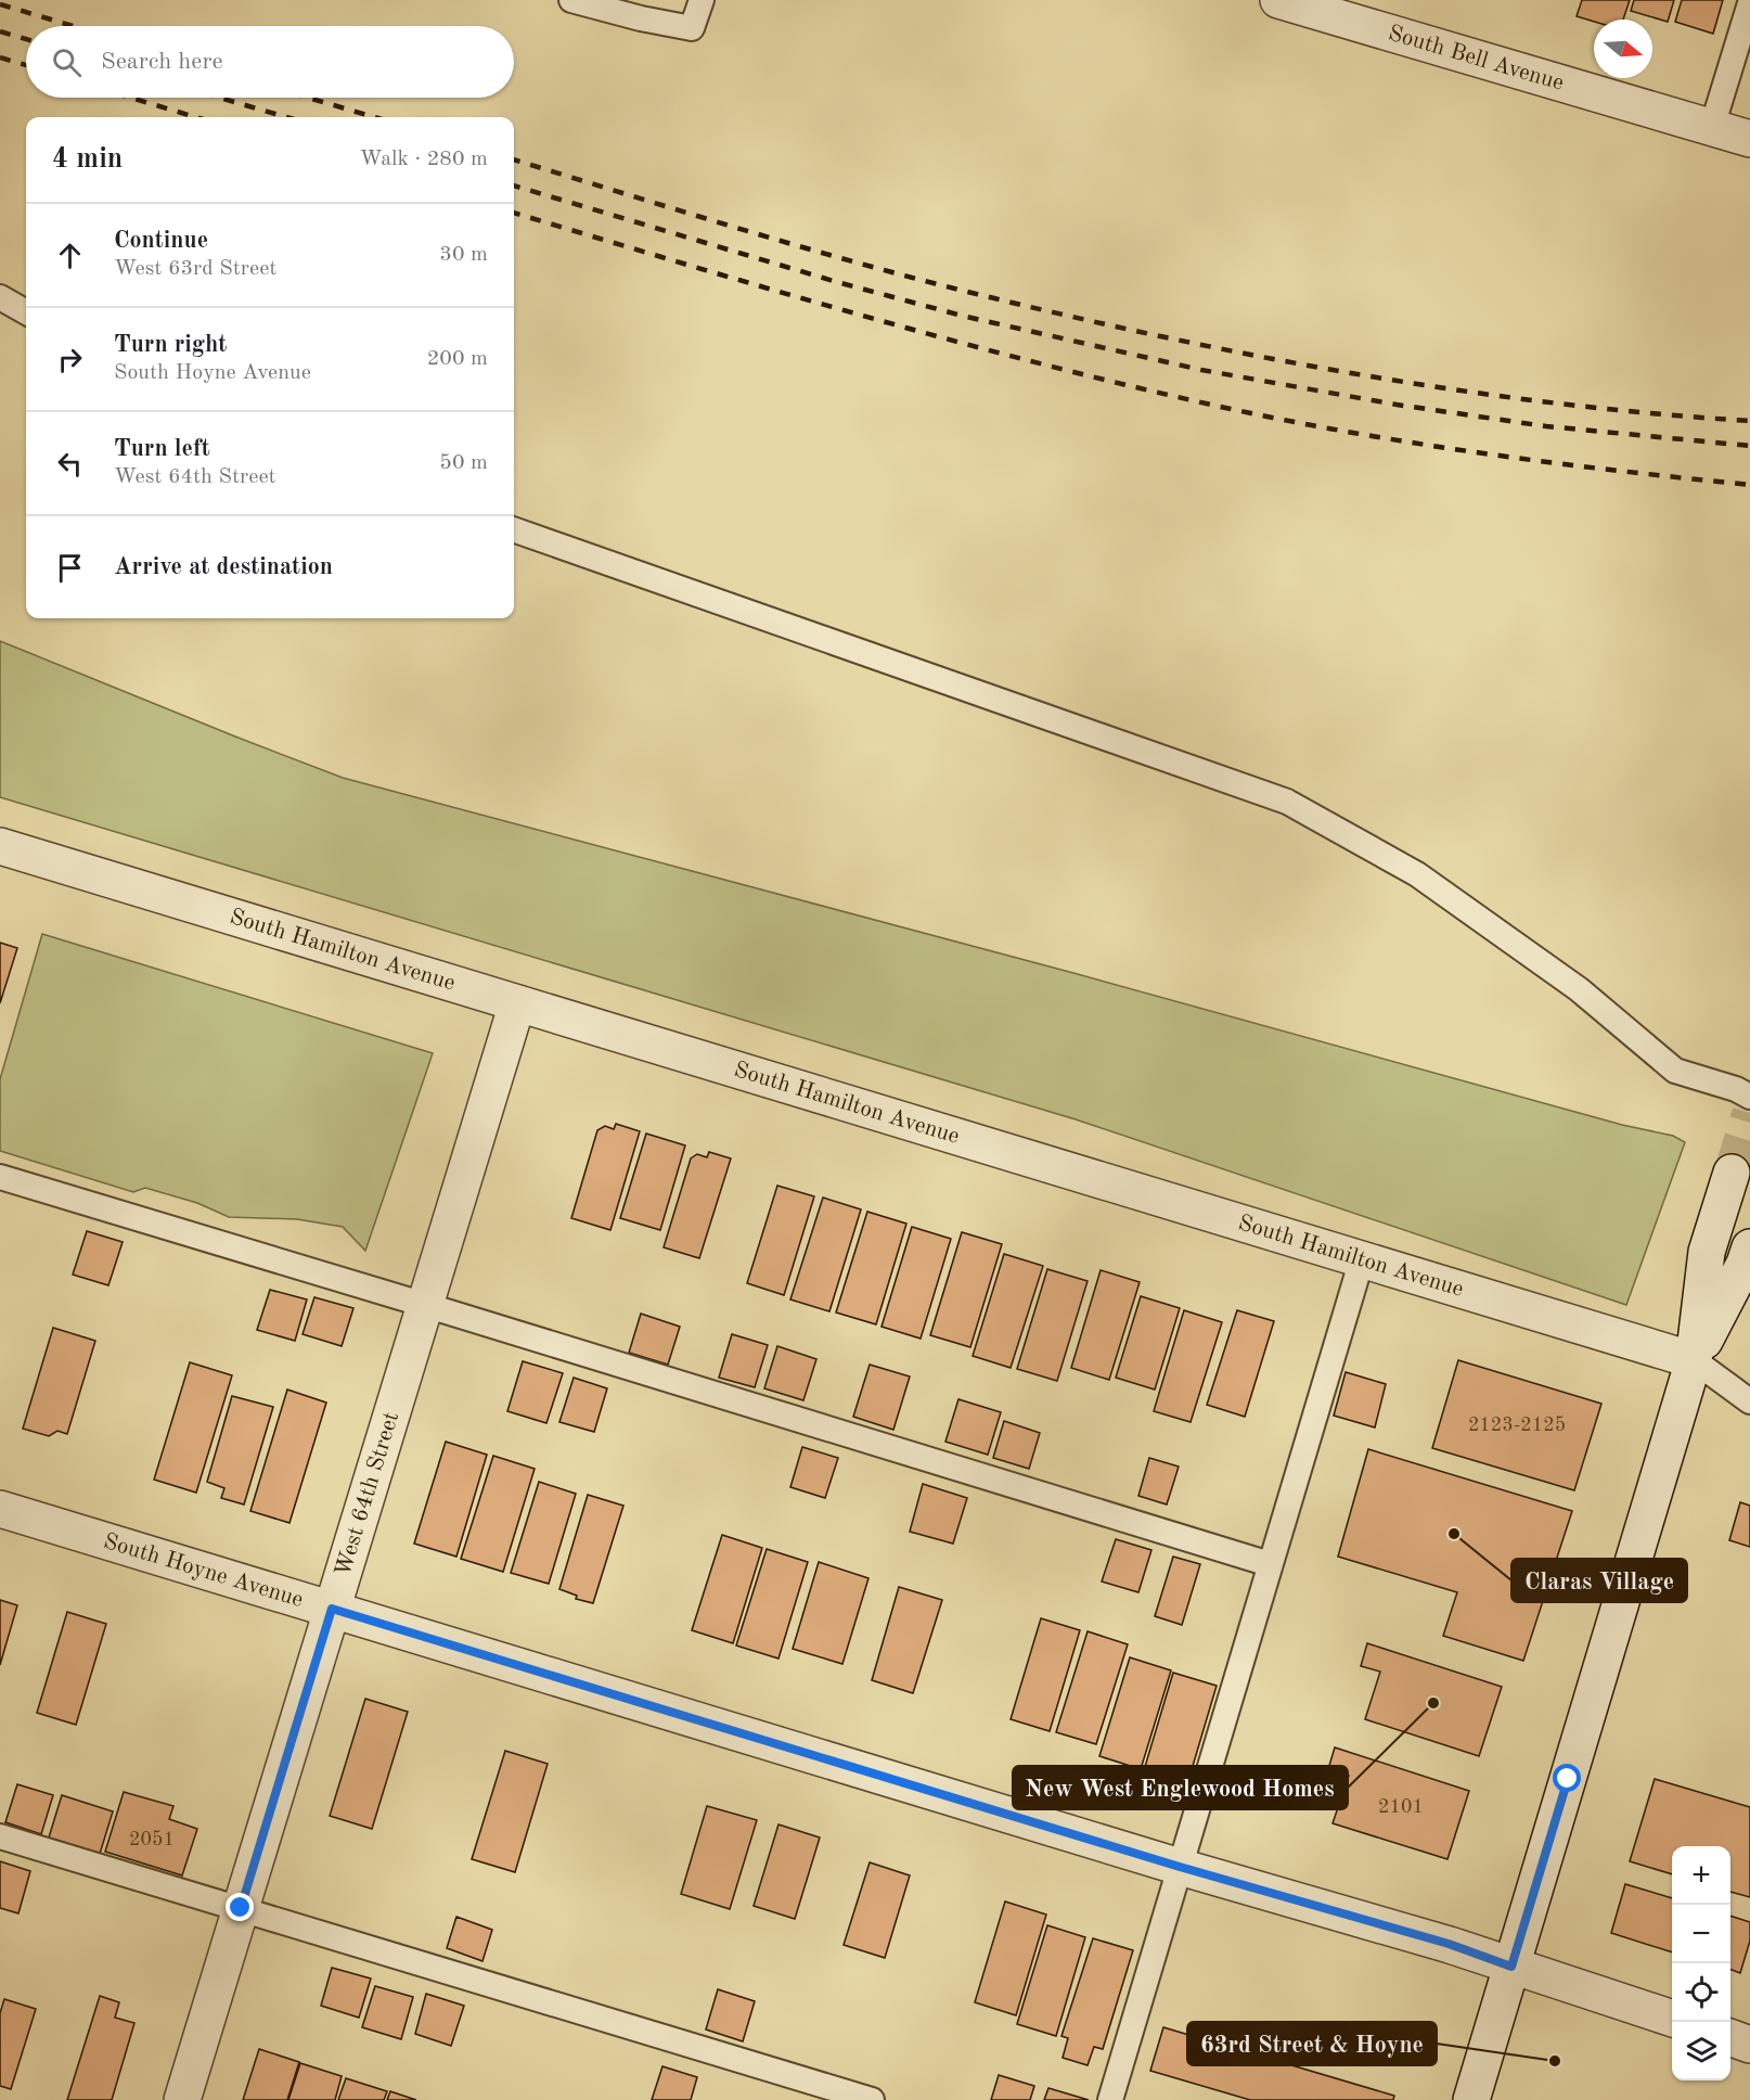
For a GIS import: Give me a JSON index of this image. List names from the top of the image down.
{
  "streets": {
    "street": [
      "South Bell Avenue",
      "South Hamilton Avenue",
      "West 64th Street",
      "South Hoyne Avenue"
    ]
  },
  "crossings": [
    ["South Hamilton Avenue", "West 64th Street"],
    ["West 64th Street", "South Hoyne Avenue"]
  ],
  "places": ["Claras Village", "New West Englewood Homes", "63rd Street & Hoyne"],
  "house_numbers": ["2123-2125", "2101", "2051"],
  "north": "right",
  "page": {
    "search": "Search here",
    "heading": ["4 min", "Walk · 280 m"],
    "list": [
      ["Continue", "West 63rd Street", "30 m"],
      ["Turn right", "South Hoyne Avenue", "200 m"],
      ["Turn left", "West 64th Street", "50 m"],
      "Arrive at destination"
    ],
    "map_buttons": ["+", "−"]
  }
}
